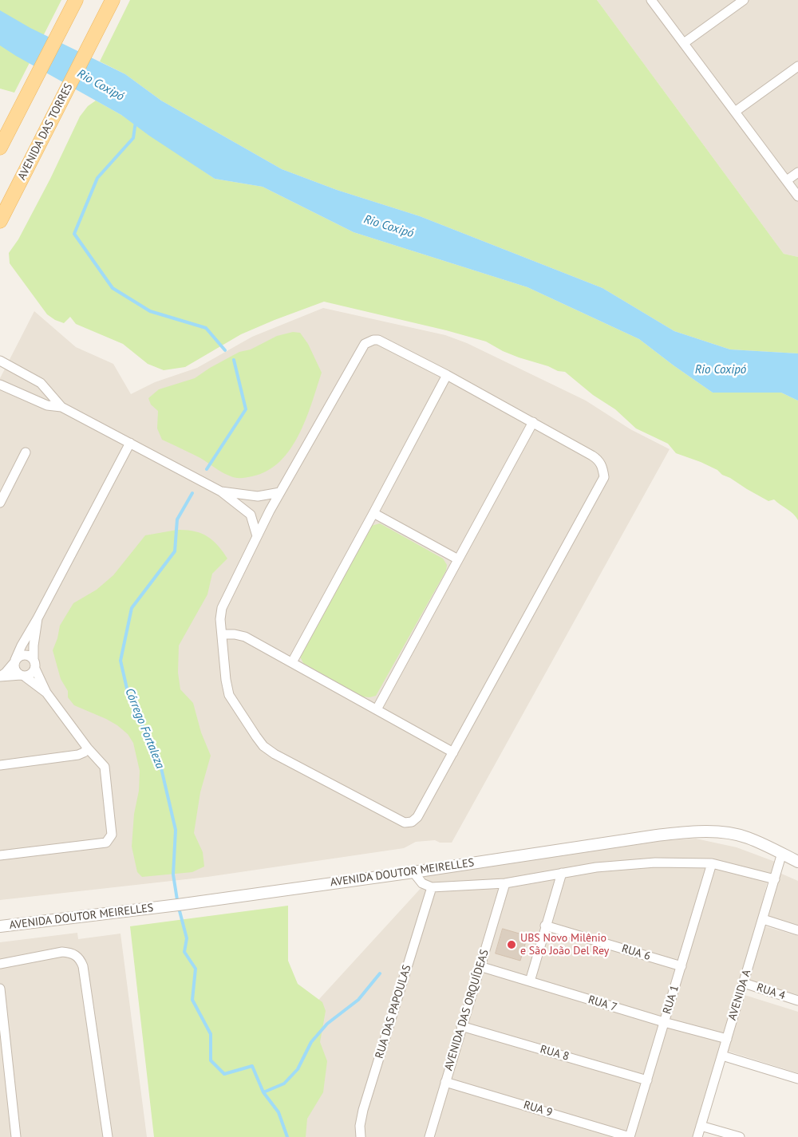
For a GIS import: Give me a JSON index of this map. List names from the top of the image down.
{
  "streets": {
    "main road": ["AVENIDA DAS TORRES"],
    "street": [
      "AVENIDA DOUTOR MEIRELLES",
      "RUA 6",
      "RUA 4",
      "AVENIDA A",
      "RUA 1",
      "RUA 7",
      "AVENIDA DAS ORQUÍDEAS",
      "RUA DAS PAPOULAS",
      "RUA 8",
      "RUA 9"
    ]
  },
  "crossings": [
    ["AVENIDA DOUTOR MEIRELLES", "AVENIDA A"],
    ["RUA 6", "RUA 1"],
    ["RUA 4", "AVENIDA A"],
    ["AVENIDA A", "RUA 7"],
    ["RUA 1", "RUA 7"],
    ["RUA 1", "RUA 8"],
    ["RUA 1", "RUA 9"],
    ["RUA 7", "AVENIDA DAS ORQUÍDEAS"],
    ["AVENIDA DAS ORQUÍDEAS", "RUA 8"],
    ["AVENIDA DAS ORQUÍDEAS", "RUA 9"]
  ],
  "water": ["Rio Coxipó", "Córrego Fortaleza"],
  "places": ["UBS Novo Milênio e São João Del Rey"]
}
